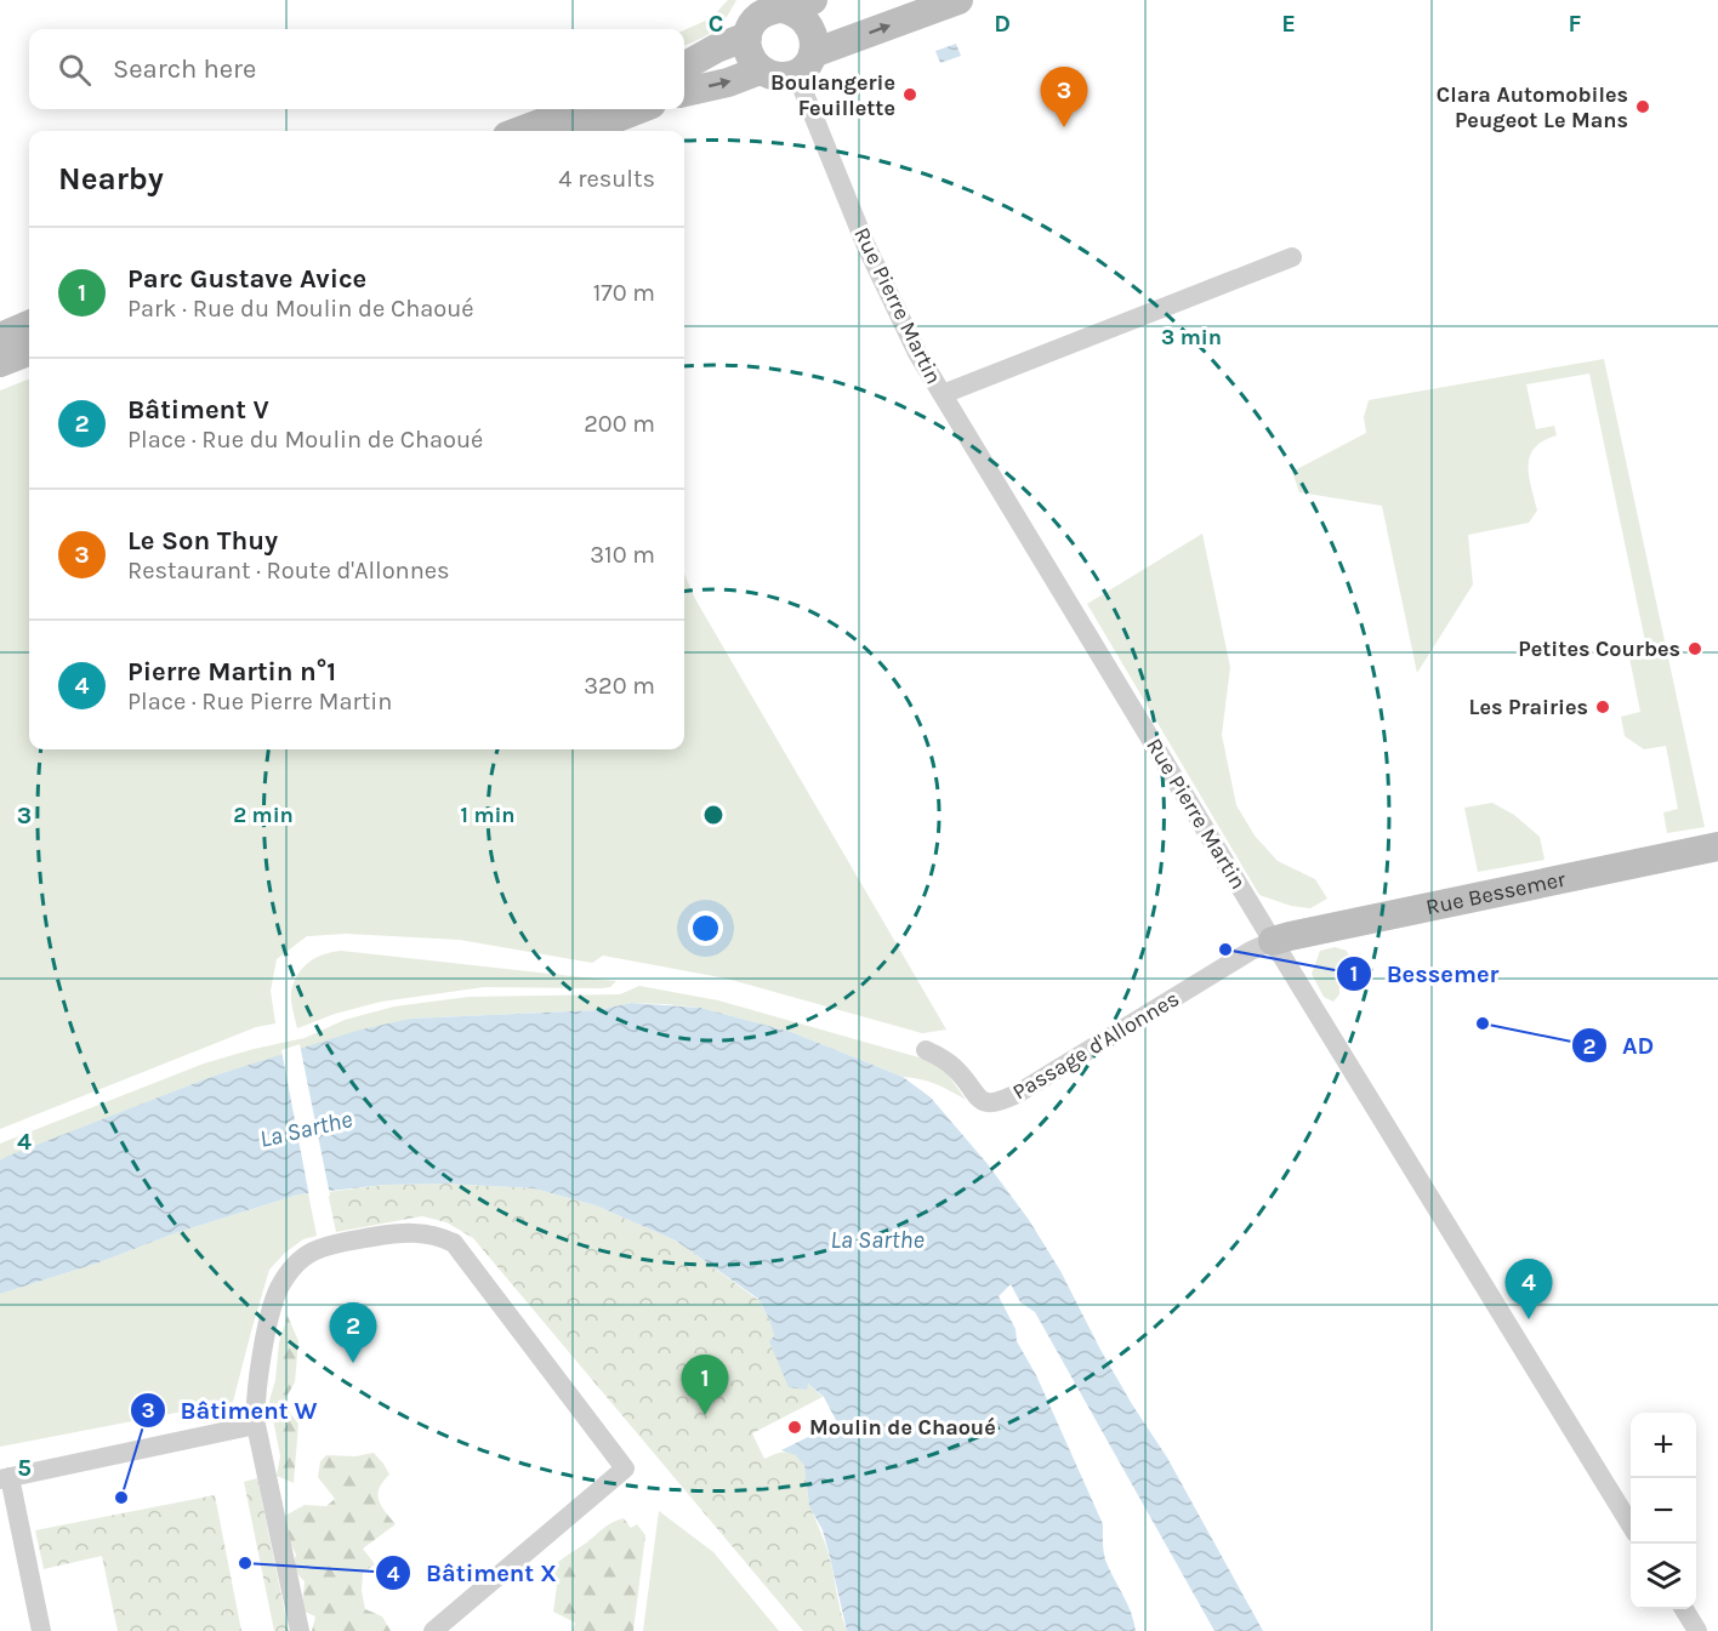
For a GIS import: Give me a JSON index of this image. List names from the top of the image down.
{
  "streets": {
    "main road": ["Rue Bessemer"],
    "street": ["Rue Pierre Martin", "Passage d'Allonnes"]
  },
  "crossings": [
    ["Rue Pierre Martin", "Rue Bessemer"],
    ["Rue Pierre Martin", "Passage d'Allonnes"],
    ["Rue Bessemer", "Passage d'Allonnes"]
  ],
  "water": ["La Sarthe"],
  "places": [
    "Boulangerie Feuillette",
    "Clara Automobiles Peugeot Le Mans",
    "Petites Courbes",
    "Les Prairies",
    "Bessemer",
    "AD",
    "Moulin de Chaoué",
    "Bâtiment W",
    "Bâtiment X"
  ],
  "page": {
    "search": "Search here",
    "pins": [
      "3",
      "4",
      "2",
      "1"
    ],
    "heading": ["Nearby", "4 results"],
    "list": [
      {
        "mark": "1",
        "name": "Parc Gustave Avice",
        "note": "Park · Rue du Moulin de Chaoué",
        "value": "170 m"
      },
      {
        "mark": "2",
        "name": "Bâtiment V",
        "note": "Place · Rue du Moulin de Chaoué",
        "value": "200 m"
      },
      {
        "mark": "3",
        "name": "Le Son Thuy",
        "note": "Restaurant · Route d'Allonnes",
        "value": "310 m"
      },
      {
        "mark": "4",
        "name": "Pierre Martin n°1",
        "note": "Place · Rue Pierre Martin",
        "value": "320 m"
      }
    ],
    "map_buttons": ["+", "−"]
  },
  "grid": {
    "columns": [
      "C",
      "D",
      "E",
      "F"
    ],
    "rows": ["3", "4", "5"]
  },
  "rings": ["3 min", "1 min", "2 min"]
}
